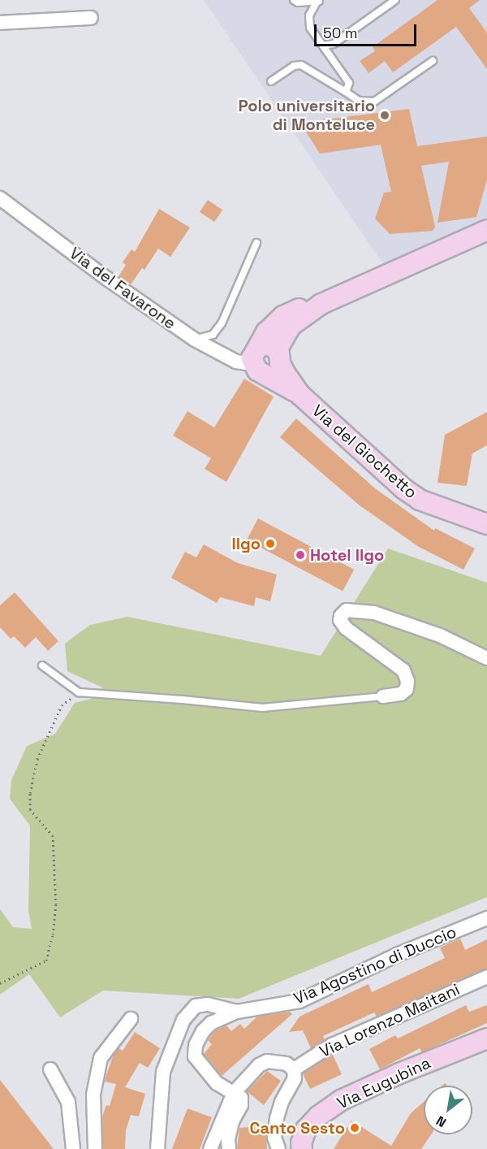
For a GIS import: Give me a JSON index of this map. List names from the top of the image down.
{
  "streets": {
    "street": [
      "Via del Favarone",
      "Via del Giochetto",
      "Via Agostino di Duccio",
      "Via Lorenzo Maitani",
      "Via Eugubina"
    ]
  },
  "crossings": [
    ["Via del Favarone", "Via del Giochetto"]
  ],
  "places": [
    "Polo universitario di Monteluce",
    "Ilgo",
    "Hotel Ilgo",
    "Canto Sesto"
  ],
  "scale_bar": "50 m",
  "north": "bottom left"
}
